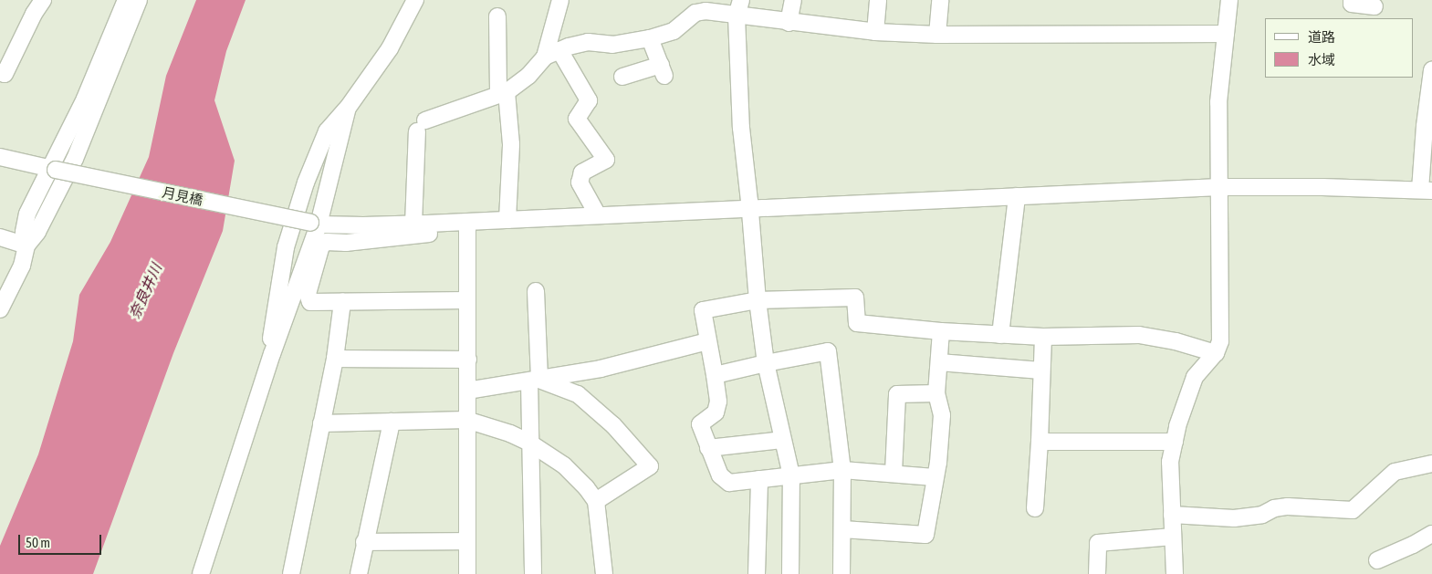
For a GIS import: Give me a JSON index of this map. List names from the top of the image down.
{
  "streets": {
    "street": ["月見橋"]
  },
  "water": ["奈良井川"],
  "legend": ["道路", "水域"],
  "scale_bar": "50 m"
}
